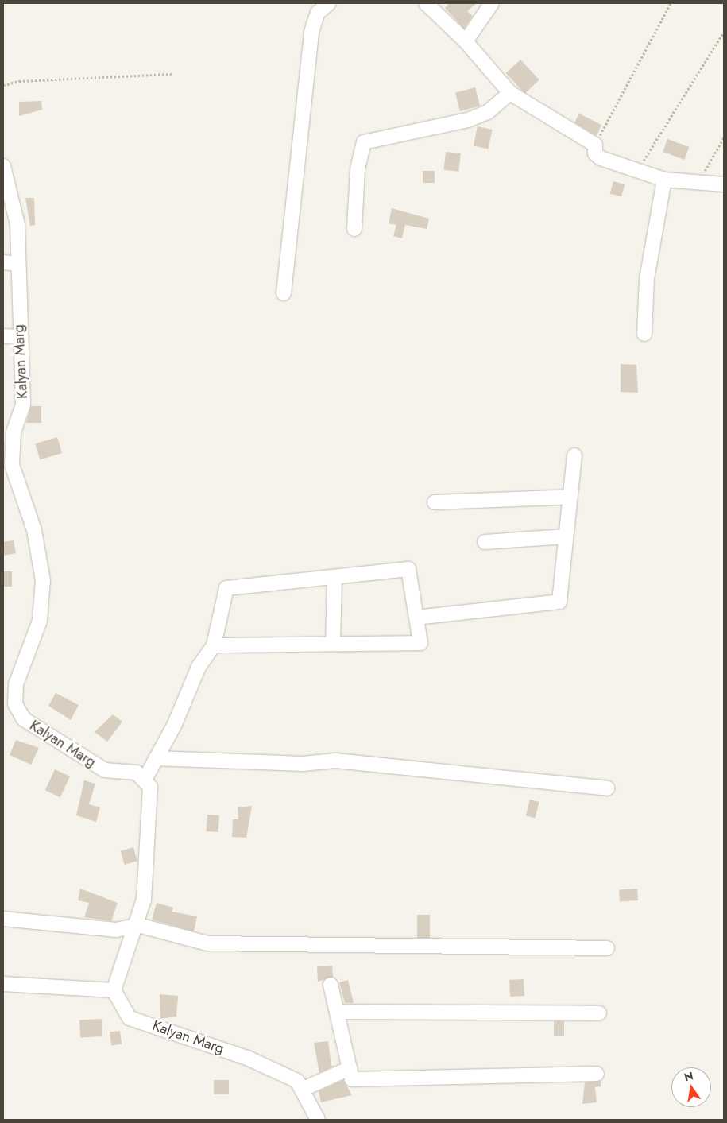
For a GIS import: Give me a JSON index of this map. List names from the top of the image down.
{
  "streets": {
    "street": ["Kalyan Marg"]
  },
  "north": "top"
}
